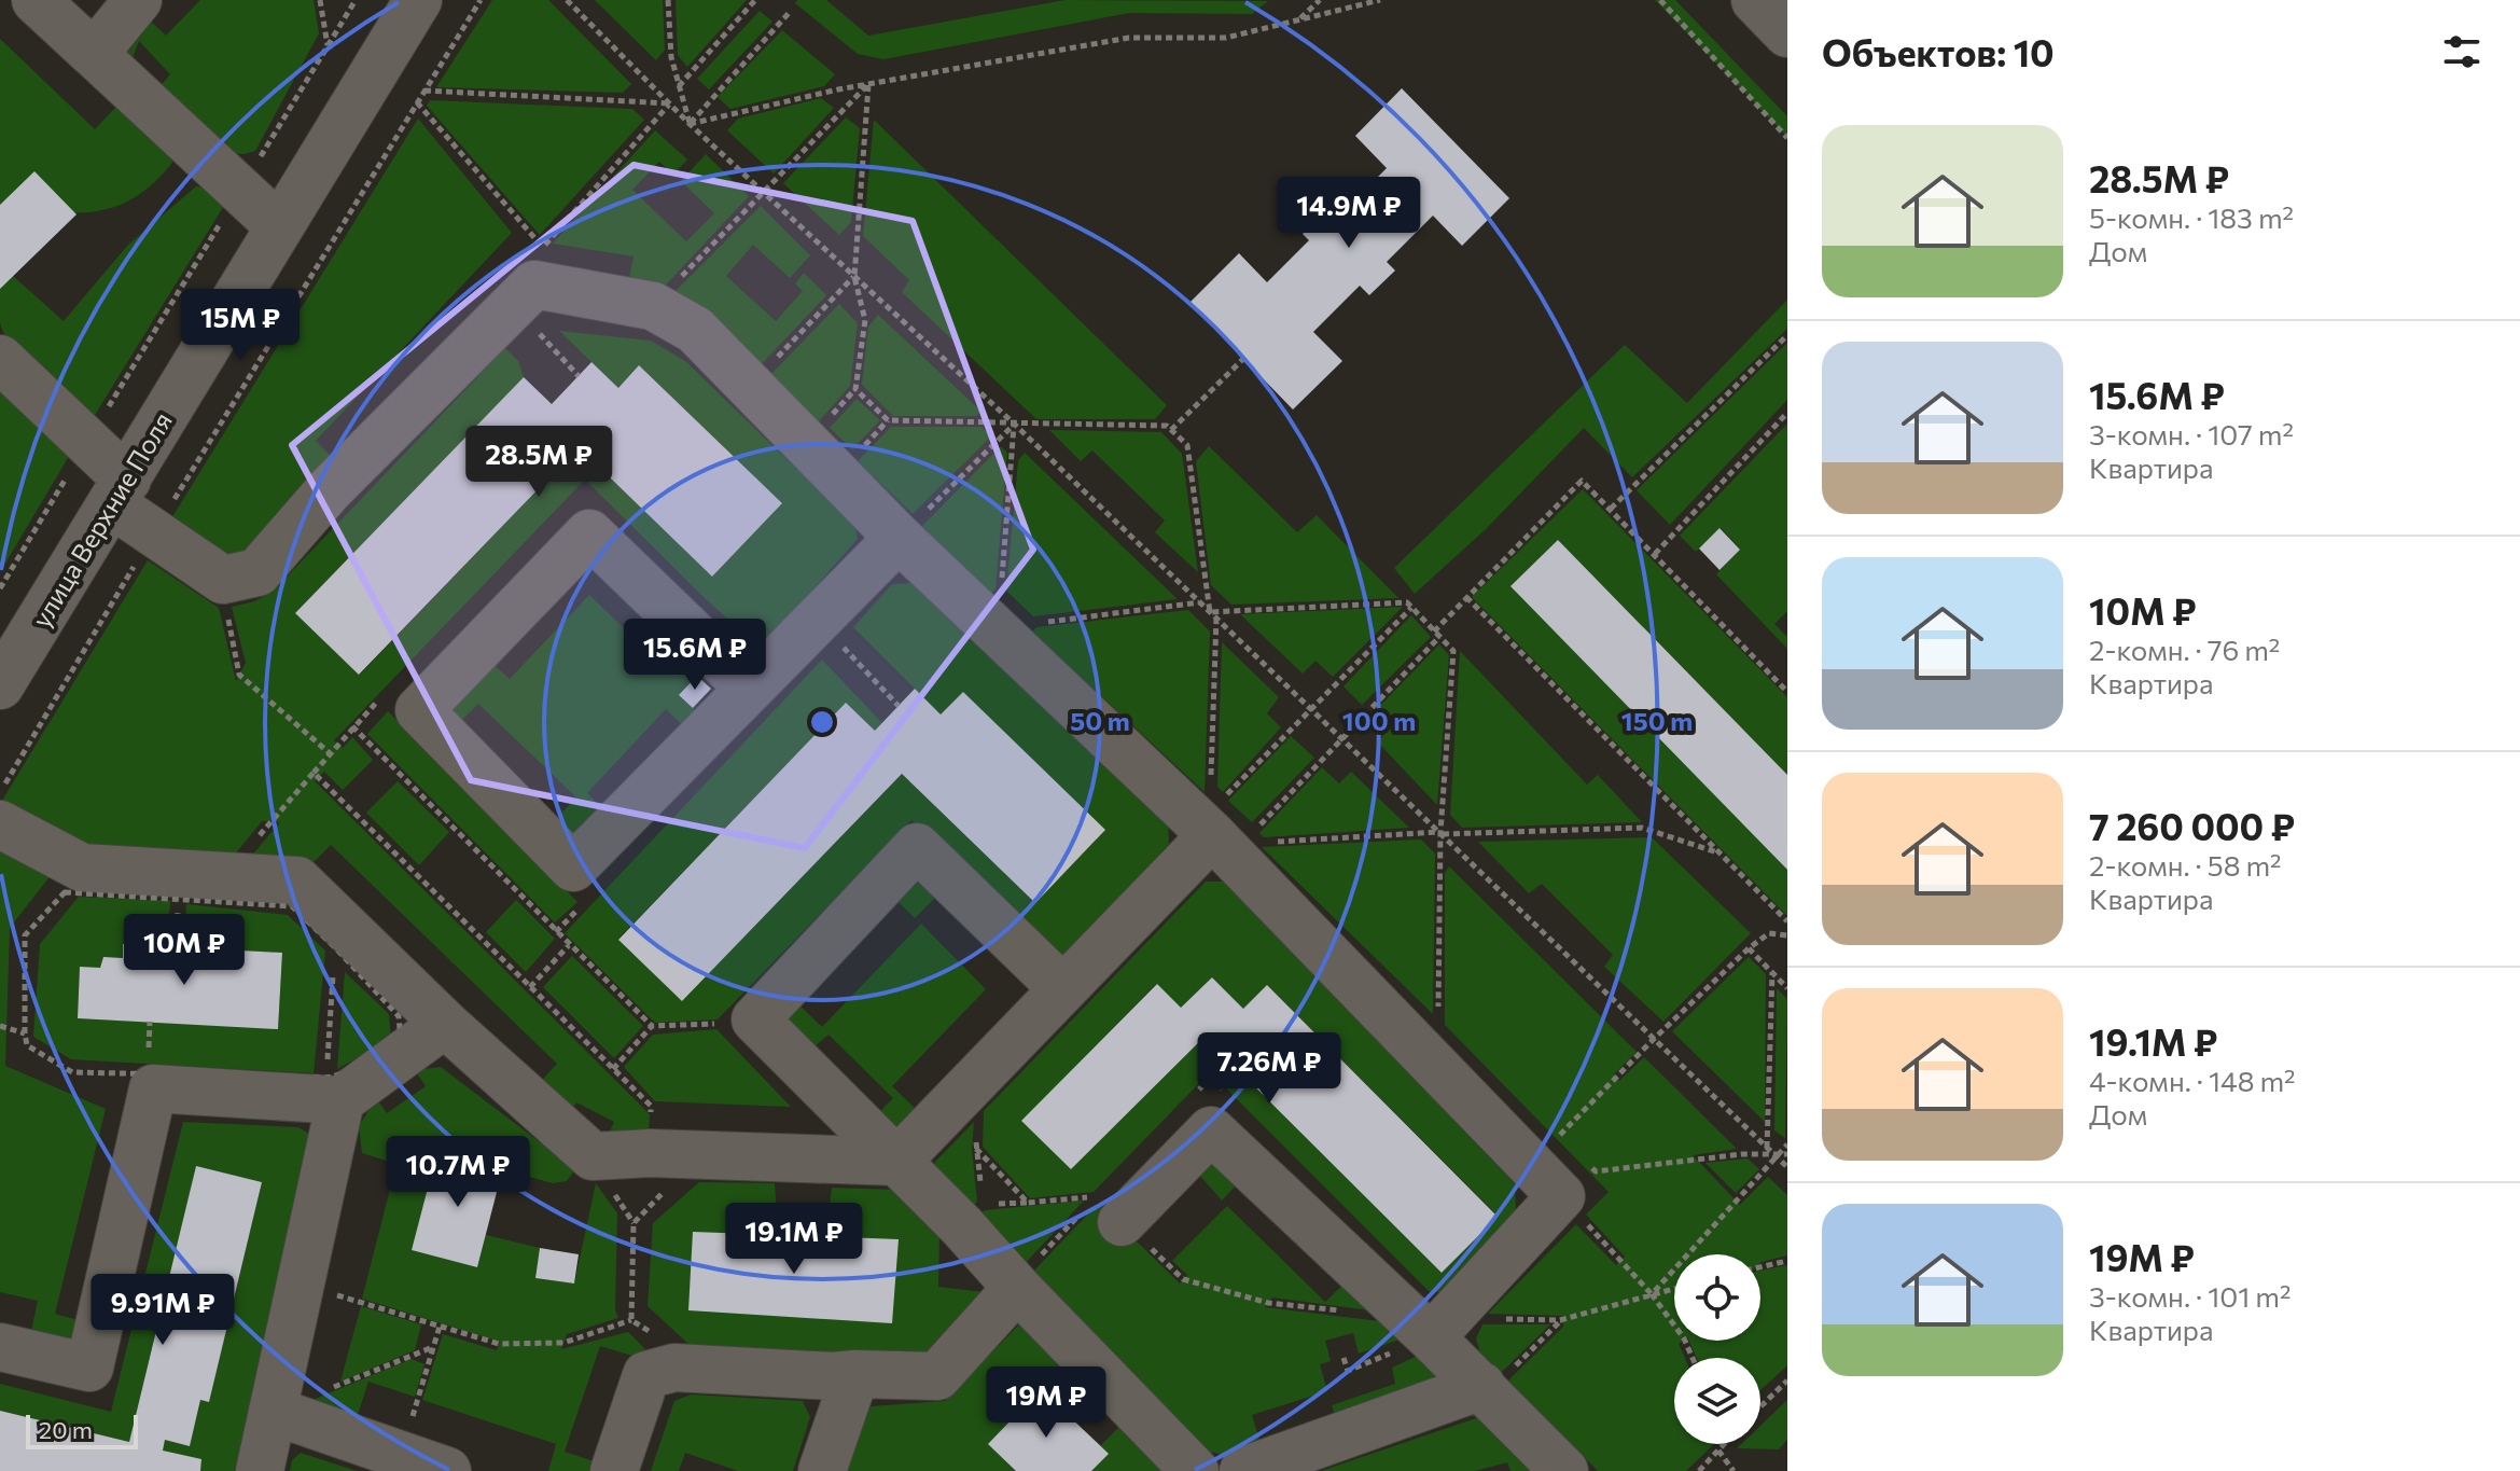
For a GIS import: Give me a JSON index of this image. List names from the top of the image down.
{
  "streets": {
    "street": ["улица Верхние Поля"]
  },
  "scale_bar": "20 m",
  "page": {
    "heading": "Объектов: 10",
    "list": [
      {
        "name": "28.5M ₽",
        "note": "5-комн. · 183 m² · Дом"
      },
      {
        "name": "15.6M ₽",
        "note": "3-комн. · 107 m² · Квартира"
      },
      {
        "name": "10M ₽",
        "note": "2-комн. · 76 m² · Квартира"
      },
      {
        "name": "7 260 000 ₽",
        "note": "2-комн. · 58 m² · Квартира"
      },
      {
        "name": "19.1M ₽",
        "note": "4-комн. · 148 m² · Дом"
      },
      {
        "name": "19M ₽",
        "note": "3-комн. · 101 m² · Квартира"
      }
    ],
    "price": [
      "14.9M ₽",
      "15M ₽",
      "28.5M ₽",
      "15.6M ₽",
      "10M ₽",
      "7.26M ₽",
      "10.7M ₽",
      "19.1M ₽",
      "9.91M ₽",
      "19M ₽"
    ],
    "scale": "20 m"
  },
  "rings": ["50 m", "100 m", "150 m"]
}
